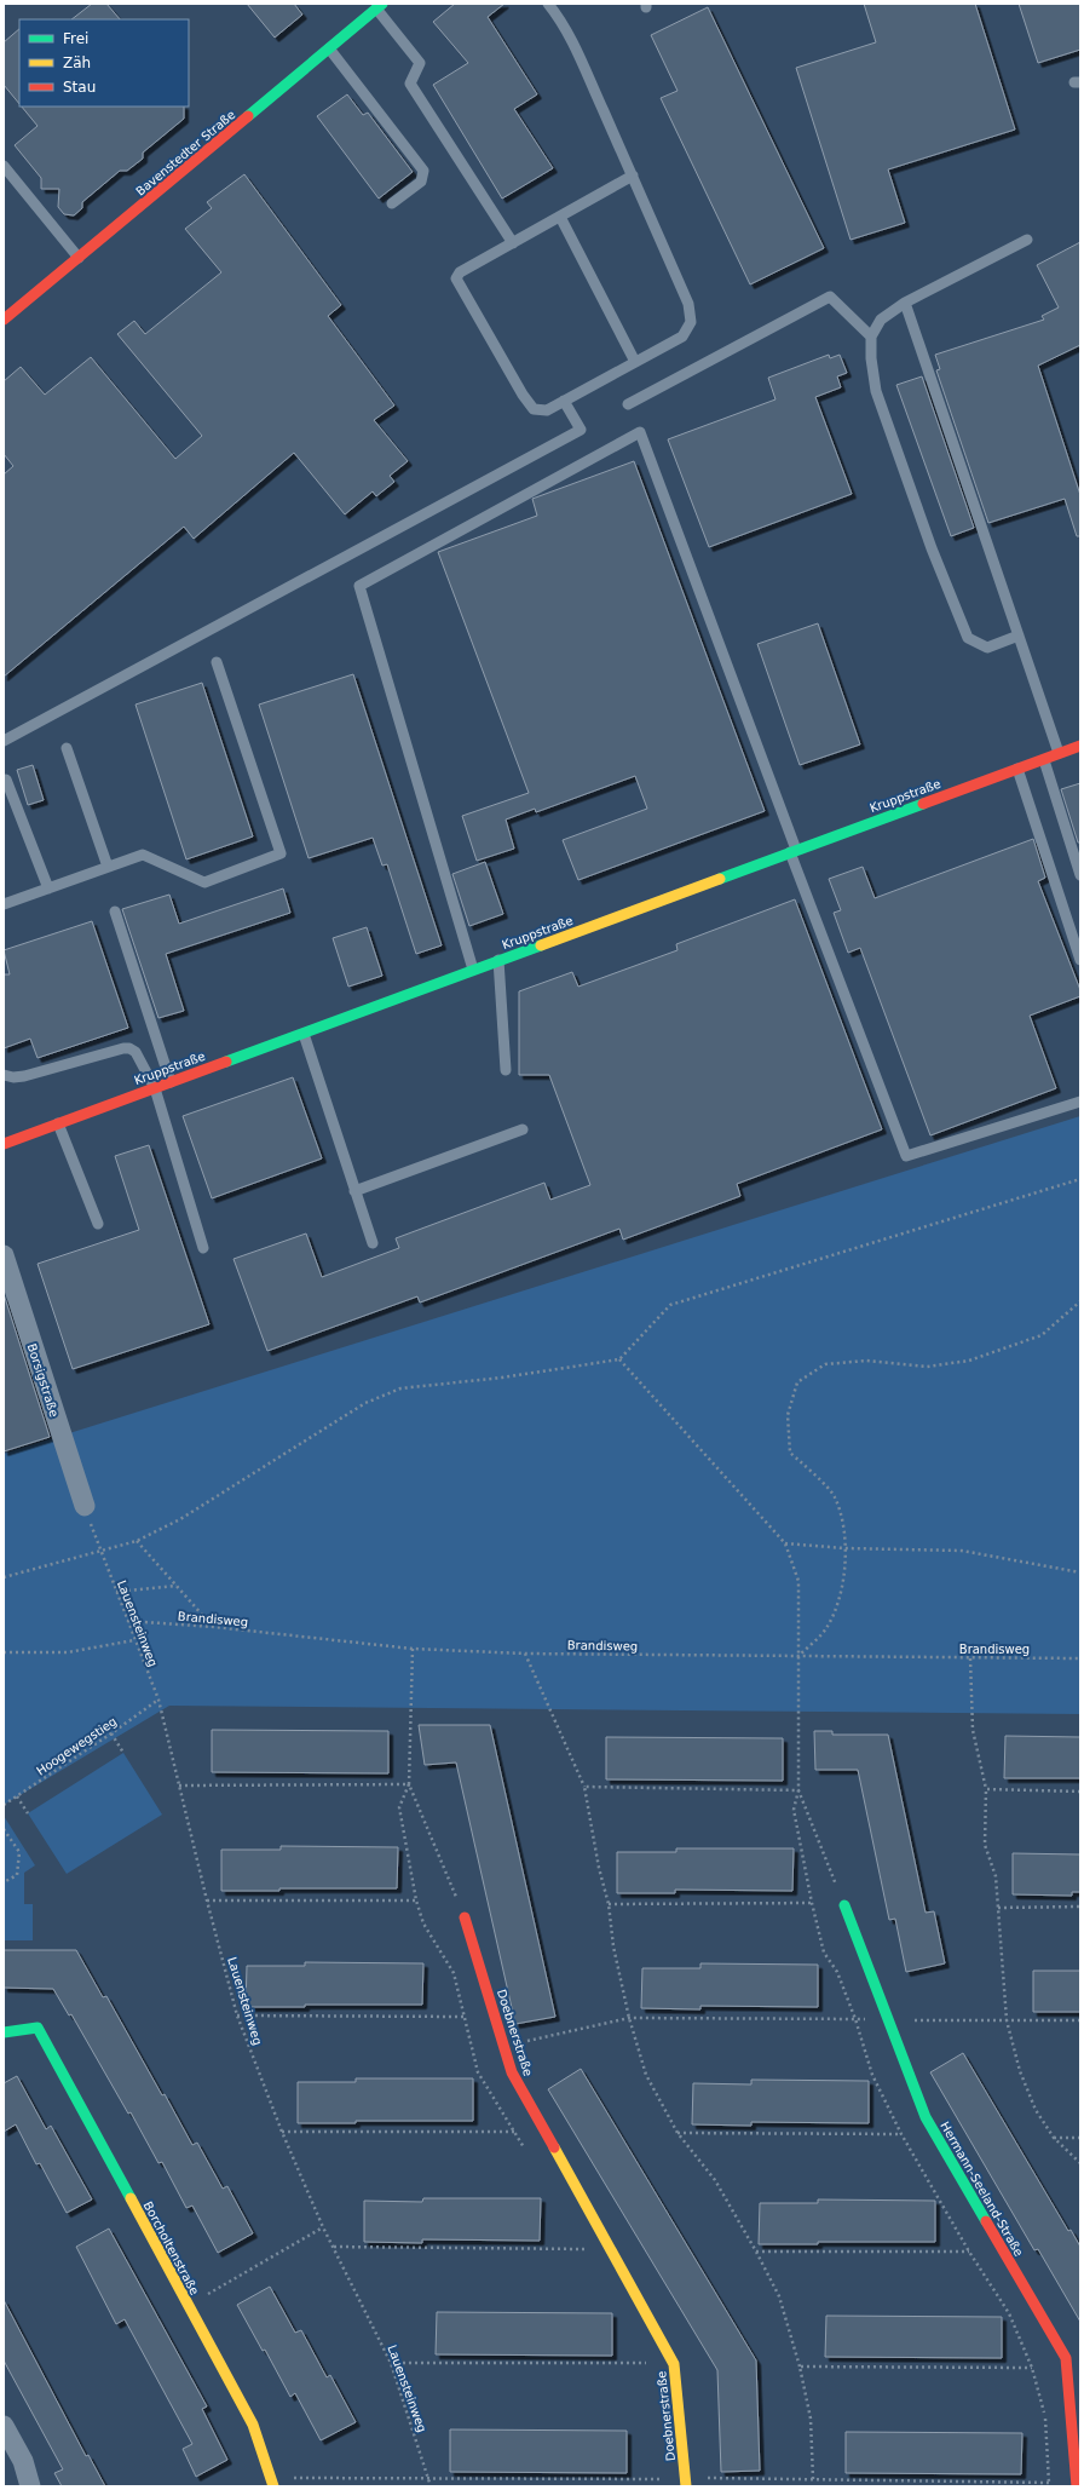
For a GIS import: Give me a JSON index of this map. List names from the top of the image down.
{
  "streets": {
    "street": [
      "Bavenstedter Straße",
      "Kruppstraße",
      "Borsigstraße",
      "Doebnerstraße",
      "Hermann-Seeland-Straße",
      "Borcholtenstraße"
    ],
    "path": ["Brandisweg", "Lauensteinweg", "Hoogewegstieg"]
  },
  "crossings": [
    ["Borsigstraße", "Lauensteinweg"],
    ["Brandisweg", "Lauensteinweg"],
    ["Lauensteinweg", "Hoogewegstieg"]
  ],
  "legend": ["Frei", "Zäh", "Stau"]
}
